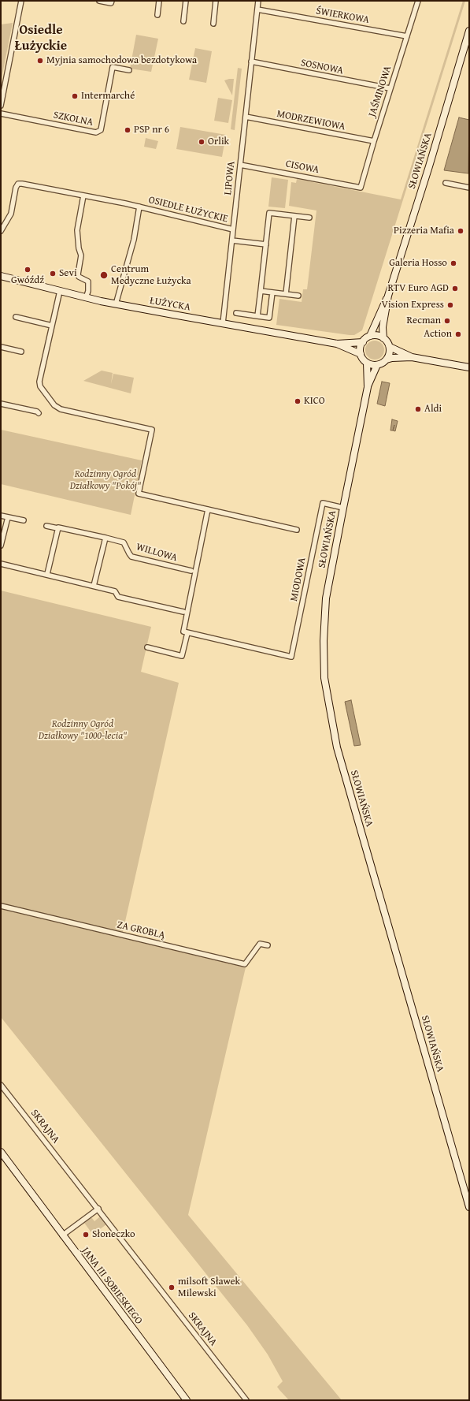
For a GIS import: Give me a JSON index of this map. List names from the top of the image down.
{
  "streets": {
    "street": [
      "ŚWIERKOWA",
      "SOSNOWA",
      "JAŚMINOWA",
      "SZKOLNA",
      "MODRZEWIOWA",
      "SŁOWIAŃSKA",
      "CISOWA",
      "LIPOWA",
      "OSIEDLE ŁUŻYCKIE",
      "ŁUŻYCKA",
      "WILLOWA",
      "MIODOWA",
      "ZA GROBLĄ",
      "SKRAJNA",
      "JANA III SOBIESKIEGO"
    ]
  },
  "crossings": [
    ["ŚWIERKOWA", "JAŚMINOWA"],
    ["ŚWIERKOWA", "LIPOWA"],
    ["SOSNOWA", "JAŚMINOWA"],
    ["SOSNOWA", "LIPOWA"],
    ["JAŚMINOWA", "MODRZEWIOWA"],
    ["JAŚMINOWA", "CISOWA"],
    ["MODRZEWIOWA", "LIPOWA"],
    ["SŁOWIAŃSKA", "ŁUŻYCKA"],
    ["SŁOWIAŃSKA", "MIODOWA"],
    ["CISOWA", "LIPOWA"],
    ["LIPOWA", "OSIEDLE ŁUŻYCKIE"],
    ["LIPOWA", "ŁUŻYCKA"],
    ["OSIEDLE ŁUŻYCKIE", "ŁUŻYCKA"]
  ],
  "districts": ["Osiedle Łużyckie"],
  "parks": ["Rodzinny Ogród Działkowy \"Pokój\"", "Rodzinny Ogród Działkowy \"1000-lecia\""],
  "places": [
    "Myjnia samochodowa bezdotykowa",
    "Intermarché",
    "PSP nr 6",
    "Orlik",
    "Pizzeria Mafia",
    "Galeria Hosso",
    "Gwóźdź",
    "Sevi",
    "Centrum Medyczne Łużycka",
    "RTV Euro AGD",
    "Vision Express",
    "Recman",
    "Action",
    "KICO",
    "Aldi",
    "Słoneczko",
    "milsoft Sławek Milewski"
  ]
}
